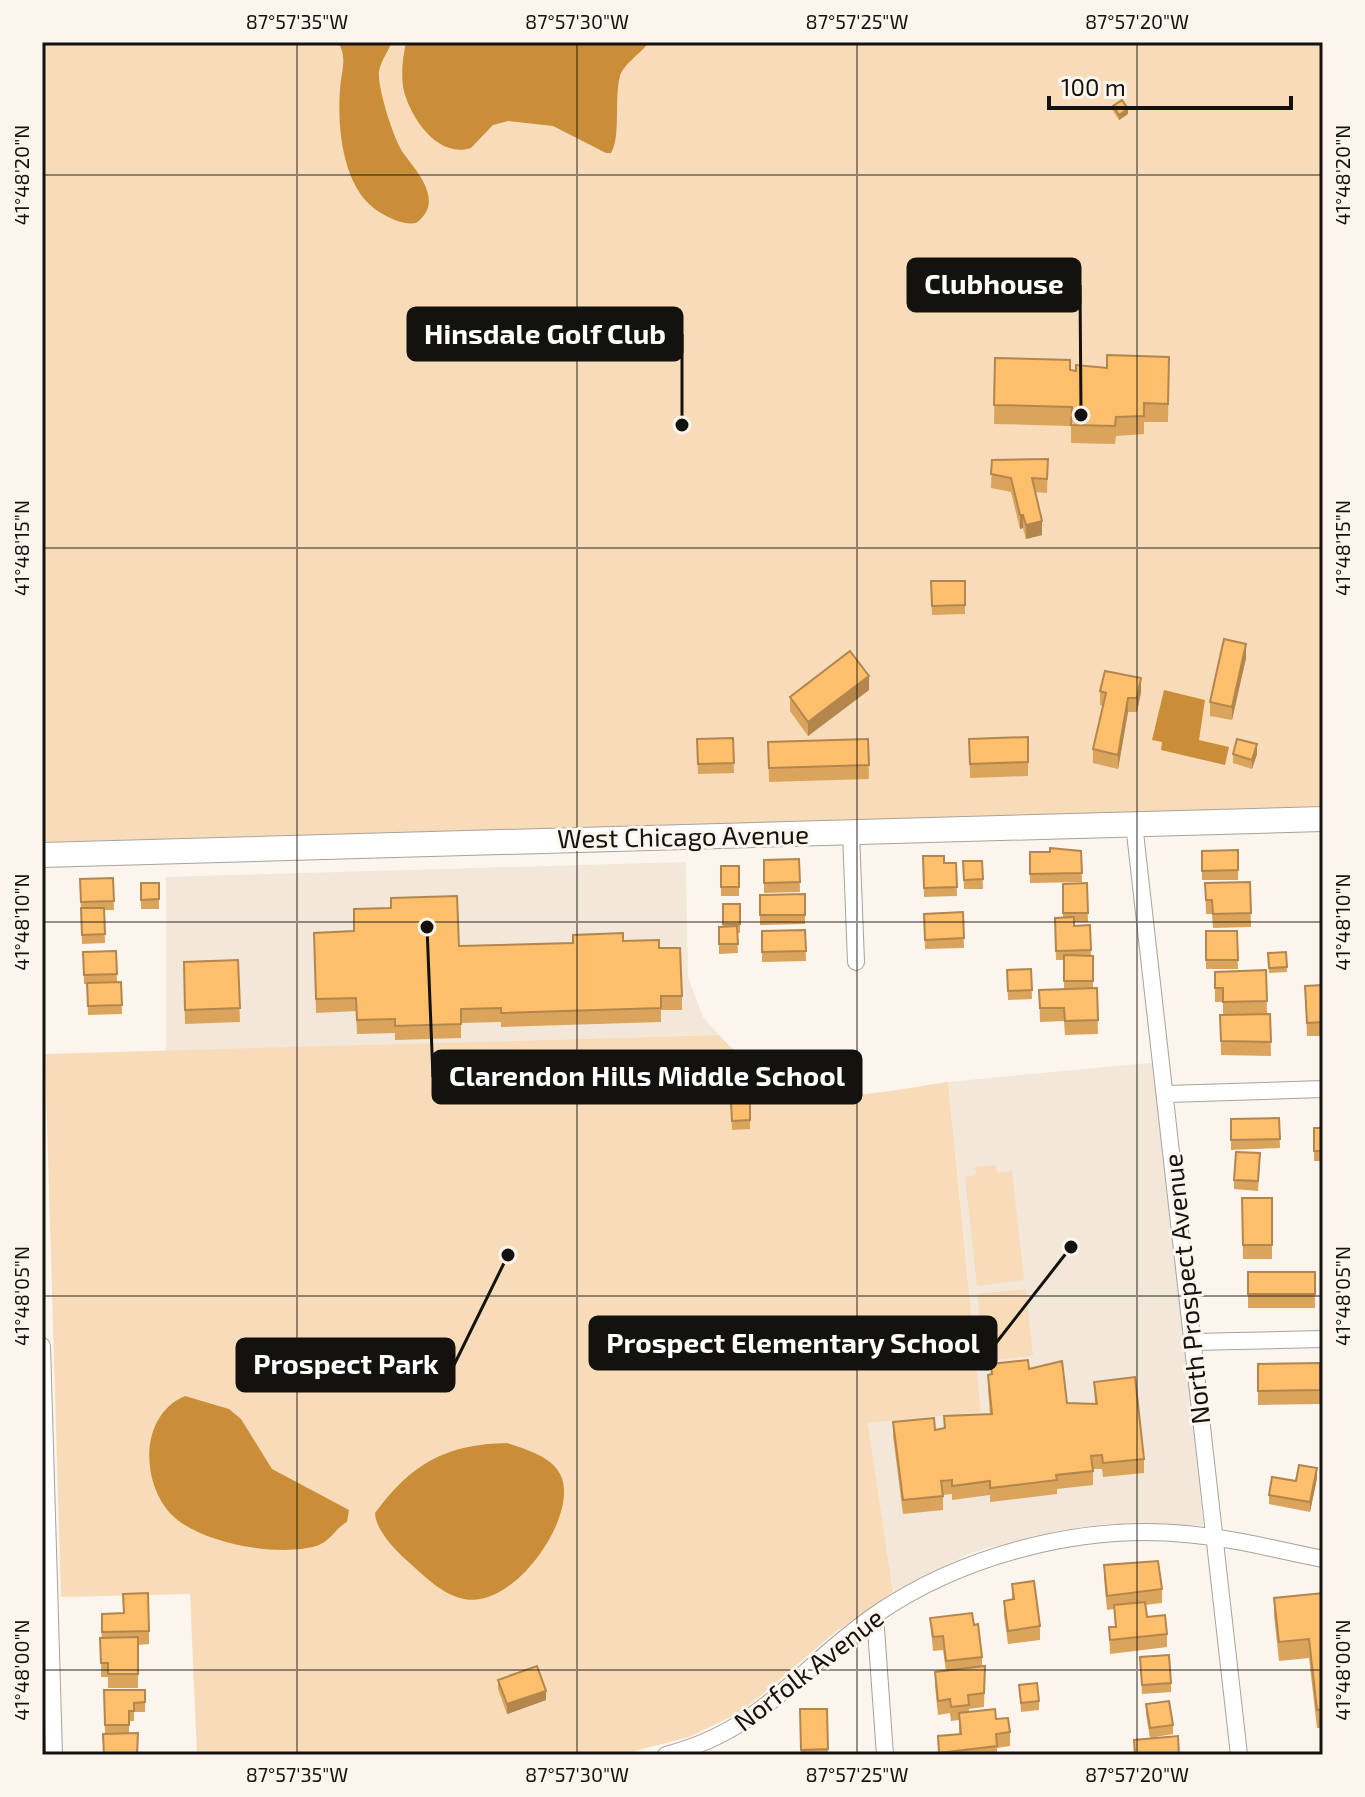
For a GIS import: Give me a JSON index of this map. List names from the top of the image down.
{
  "streets": {
    "main road": ["West Chicago Avenue"],
    "street": ["North Prospect Avenue", "Norfolk Avenue"]
  },
  "crossings": [
    ["West Chicago Avenue", "North Prospect Avenue"],
    ["North Prospect Avenue", "Norfolk Avenue"]
  ],
  "places": [
    "Clubhouse",
    "Hinsdale Golf Club",
    "Clarendon Hills Middle School",
    "Prospect Elementary School",
    "Prospect Park"
  ],
  "scale_bar": "100 m",
  "coordinates": [
    "87°57'35\"W",
    "87°57'30\"W",
    "87°57'25\"W",
    "87°57'20\"W",
    "41°48'20\"N",
    "41°48'15\"N",
    "41°48'10\"N",
    "41°48'05\"N",
    "41°48'00\"N"
  ]
}
